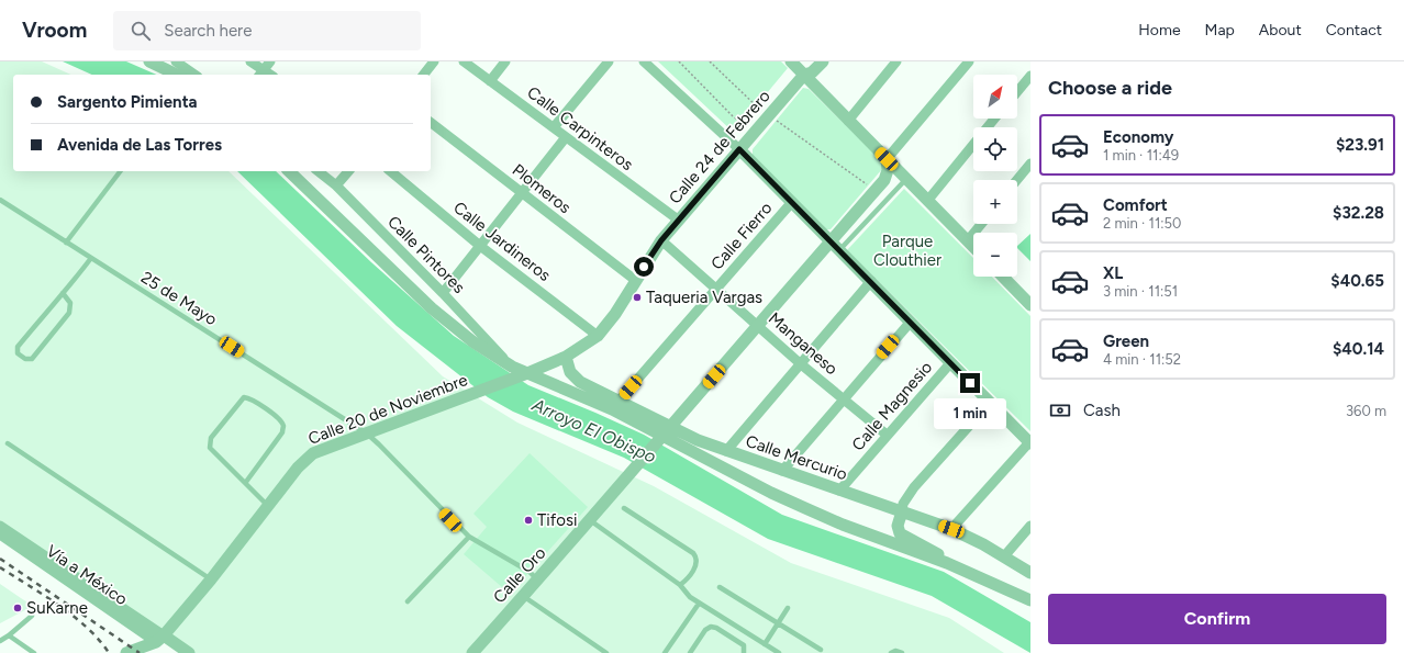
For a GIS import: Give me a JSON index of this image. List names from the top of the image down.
{
  "streets": {
    "street": [
      "Calle Carpinteros",
      "Calle 24 de Febrero",
      "Plomeros",
      "Calle Fierro",
      "Calle Jardineros",
      "Calle Pintores",
      "Manganeso",
      "Calle Magnesio",
      "Calle 20 de Noviembre",
      "Calle Mercurio",
      "Vía a México",
      "Calle Oro"
    ],
    "lane": ["25 de Mayo"]
  },
  "crossings": [
    ["Calle Carpinteros", "Calle 24 de Febrero"],
    ["Calle 24 de Febrero", "Manganeso"],
    ["Calle 24 de Febrero", "Calle 20 de Noviembre"],
    ["Plomeros", "Calle 20 de Noviembre"],
    ["Calle Fierro", "Manganeso"],
    ["Calle Fierro", "Calle Mercurio"],
    ["Calle Jardineros", "Calle 20 de Noviembre"],
    ["25 de Mayo", "Calle 20 de Noviembre"],
    ["25 de Mayo", "Calle Oro"],
    ["Manganeso", "Calle Magnesio"],
    ["Manganeso", "Calle 20 de Noviembre"],
    ["Manganeso", "Calle Oro"],
    ["Calle Magnesio", "Calle Mercurio"],
    ["Calle 20 de Noviembre", "Calle Mercurio"],
    ["Calle 20 de Noviembre", "Vía a México"],
    ["Calle Mercurio", "Calle Oro"]
  ],
  "water": ["Arroyo El Obispo"],
  "parks": ["Parque Clouthier"],
  "places": ["Taqueria Vargas", "Tifosi", "SuKarne"],
  "north": "top right",
  "page": {
    "header": "Vroom",
    "search": "Search here",
    "nav": [
      "Home",
      "Map",
      "About",
      "Contact"
    ],
    "heading": "Choose a ride",
    "map_buttons": ["+", "−"],
    "banner": ["Sargento Pimienta", "Avenida de Las Torres"],
    "list": [
      {
        "name": "Economy",
        "note": "1 min · 11:49",
        "value": "$23.91"
      },
      {
        "name": "Comfort",
        "note": "2 min · 11:50",
        "value": "$32.28"
      },
      {
        "name": "XL",
        "note": "3 min · 11:51",
        "value": "$40.65"
      },
      {
        "name": "Green",
        "note": "4 min · 11:52",
        "value": "$40.14"
      }
    ],
    "pay": ["Cash", "360 m"],
    "bubble": "1 min",
    "buttons": "Confirm"
  }
}
